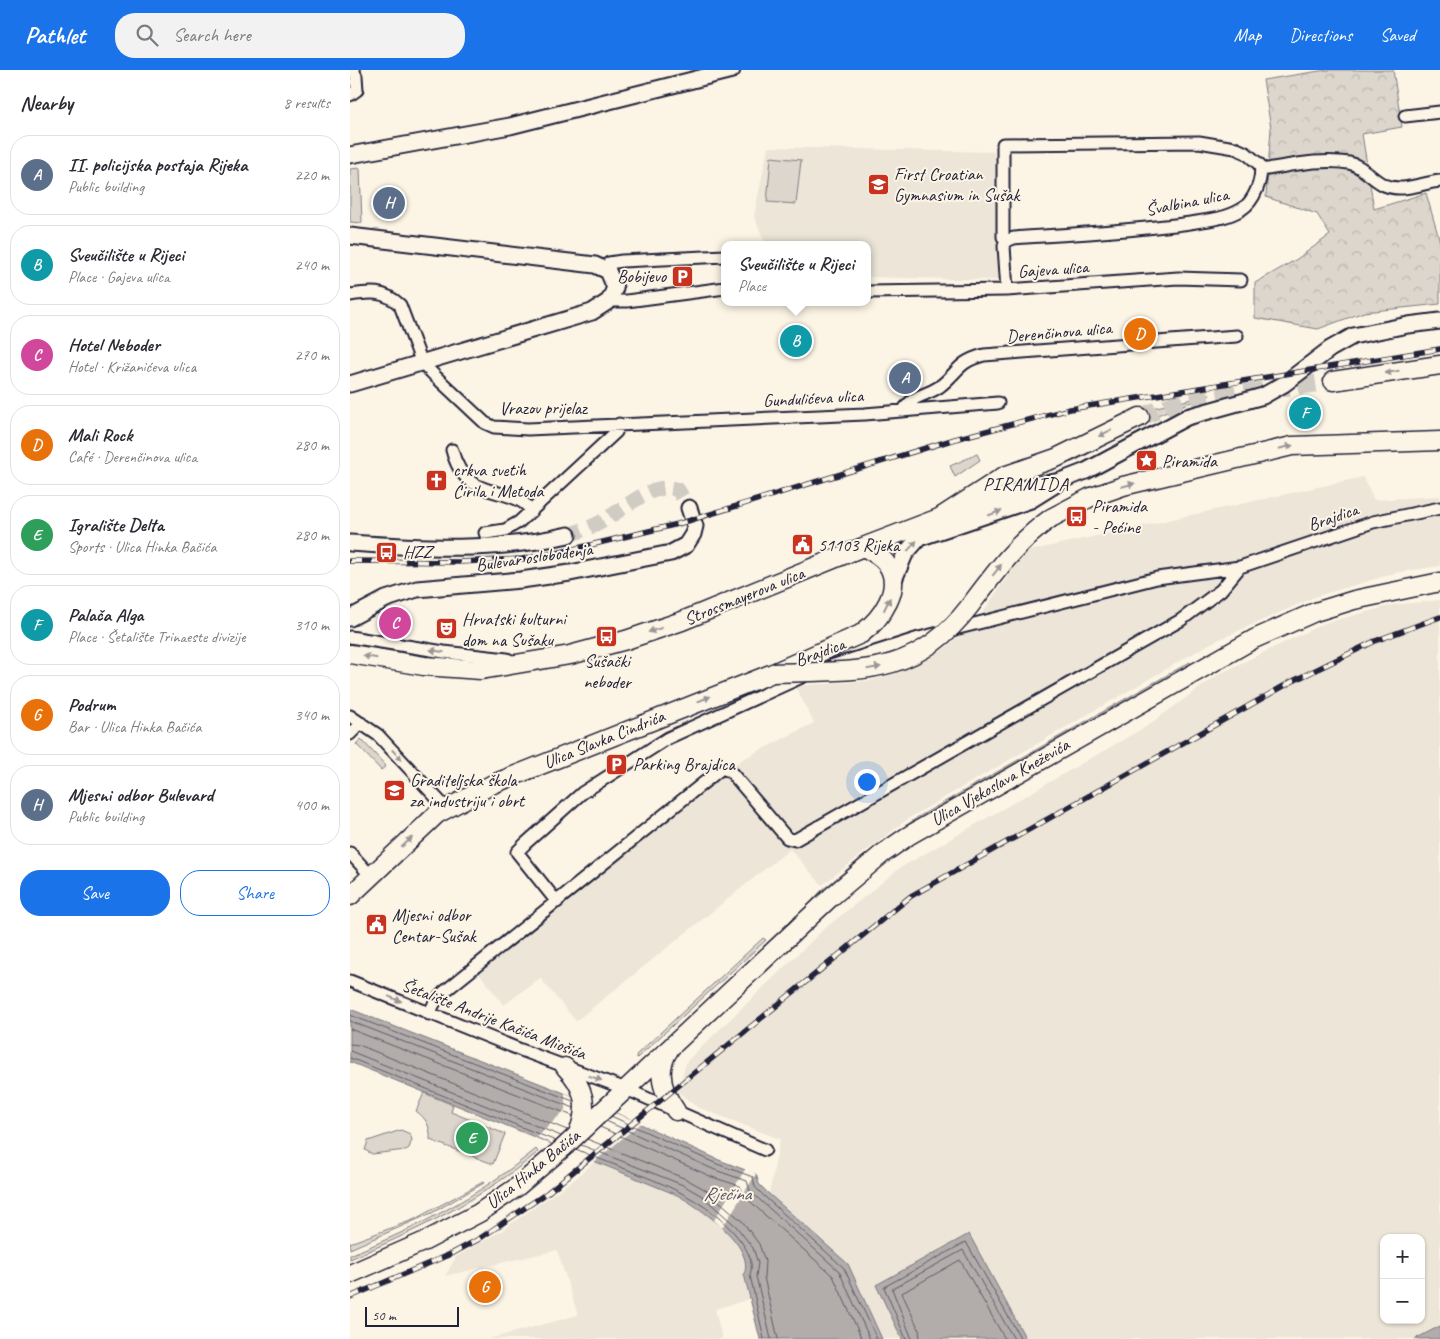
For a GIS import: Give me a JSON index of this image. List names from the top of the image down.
{
  "streets": {
    "main road": [
      "Strossmayerova ulica",
      "Ulica Slavka Cindrića",
      "Ulica Vjekoslava Kneževića",
      "Ulica Hinka Bačića"
    ],
    "street": [
      "Švalbina ulica",
      "Gajeva ulica",
      "Derenčinova ulica",
      "Gundulićeva ulica",
      "Vrazov prijelaz",
      "Brajdica",
      "Bulevar oslobođenja",
      "Šetalište Andrije Kačića Miošića"
    ]
  },
  "crossings": [
    ["Derenčinova ulica", "Gundulićeva ulica"],
    ["Gundulićeva ulica", "Vrazov prijelaz"],
    ["Ulica Vjekoslava Kneževića", "Šetalište Andrije Kačića Miošića"],
    ["Ulica Vjekoslava Kneževića", "Ulica Hinka Bačića"],
    ["Šetalište Andrije Kačića Miošića", "Ulica Hinka Bačića"]
  ],
  "districts": ["PIRAMIDA"],
  "water": ["Rječina"],
  "places": {
    "school or university": ["First Croatian Gymnasium in Sušak", "Graditeljska škola za industriju i obrt"],
    "parking": ["Bobijevo", "Parking Brajdica"],
    "place": ["Piramida"],
    "church": ["crkva svetih Ćirila i Metoda"],
    "bus stop": ["Piramida - Pećine", "HZZ", "Sušački neboder"],
    "public building": ["51103 Rijeka", "Mjesni odbor Centar-Sušak"],
    "theatre": ["Hrvatski kulturni dom na Sušaku"]
  },
  "scale_bar": "50 m",
  "page": {
    "header": "Pathlet",
    "search": "Search here",
    "nav": ["Map", "Directions", "Saved"],
    "heading": ["Nearby", "8 results"],
    "list": [
      {
        "mark": "A",
        "name": "II. policijska postaja Rijeka",
        "note": "Public building",
        "value": "220 m"
      },
      {
        "mark": "B",
        "name": "Sveučilište u Rijeci",
        "note": "Place · Gajeva ulica",
        "value": "240 m"
      },
      {
        "mark": "C",
        "name": "Hotel Neboder",
        "note": "Hotel · Križanićeva ulica",
        "value": "270 m"
      },
      {
        "mark": "D",
        "name": "Mali Rock",
        "note": "Café · Derenčinova ulica",
        "value": "280 m"
      },
      {
        "mark": "E",
        "name": "Igralište Delta",
        "note": "Sports · Ulica Hinka Bačića",
        "value": "280 m"
      },
      {
        "mark": "F",
        "name": "Palača Alga",
        "note": "Place · Šetalište Trinaeste divizije",
        "value": "310 m"
      },
      {
        "mark": "G",
        "name": "Podrum",
        "note": "Bar · Ulica Hinka Bačića",
        "value": "340 m"
      },
      {
        "mark": "H",
        "name": "Mjesni odbor Bulevard",
        "note": "Public building",
        "value": "400 m"
      }
    ],
    "pins": [
      "H",
      "D",
      "B",
      "A",
      "F",
      "C",
      "E",
      "G"
    ],
    "popup": ["Sveučilište u Rijeci", "Place"],
    "buttons": ["Save", "Share"],
    "map_buttons": ["+", "−"],
    "scale": "50 m"
  }
}
